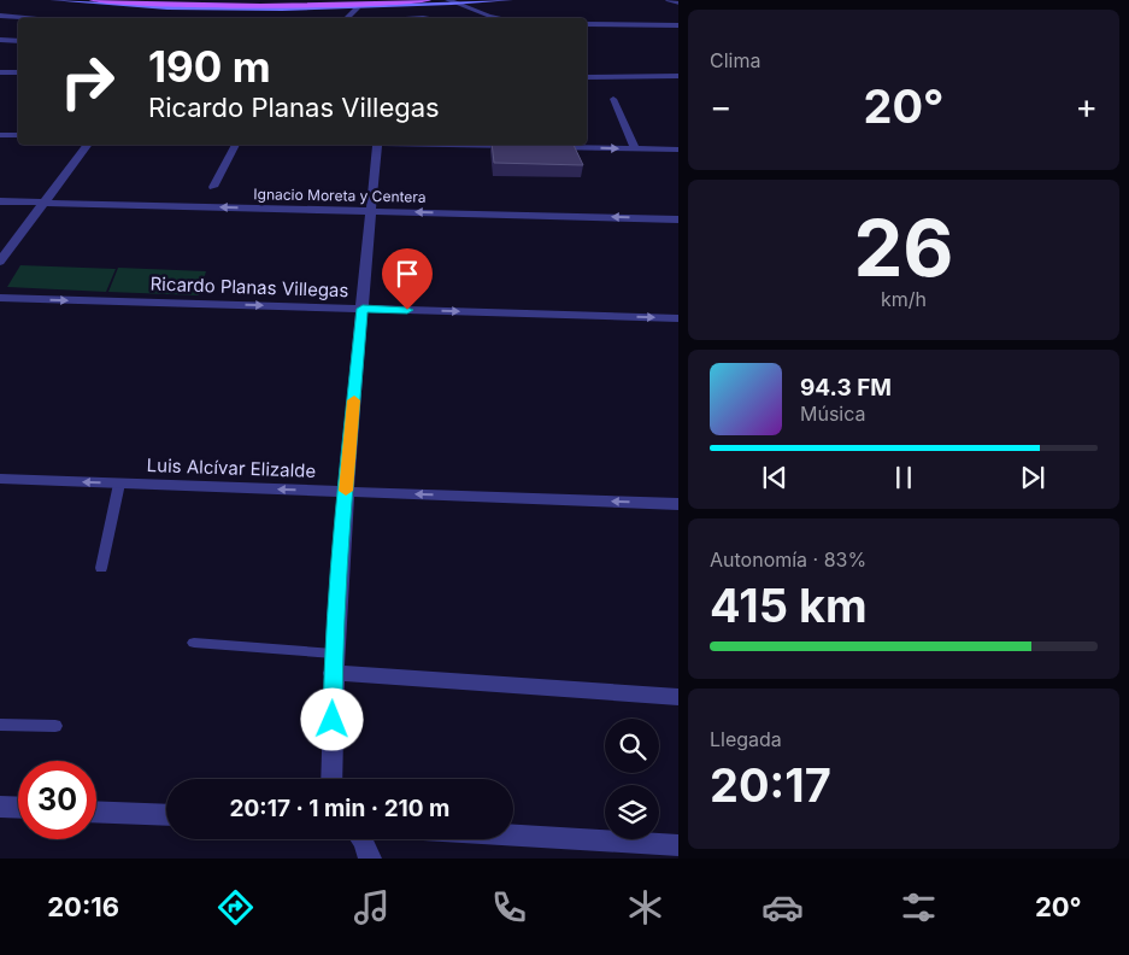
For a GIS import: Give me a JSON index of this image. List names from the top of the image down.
{
  "streets": {
    "street": ["Ignacio Moreta y Centera", "Ricardo Planas Villegas", "Luis Alcívar Elizalde"]
  },
  "one_way": ["Ignacio Moreta y Centera", "Ricardo Planas Villegas", "Luis Alcívar Elizalde"],
  "page": {
    "tile": [
      "Clima",
      ["26", "km/h"],
      ["Autonomía · 83%", "415 km"],
      ["Llegada", "20:17"]
    ],
    "turn": ["190 m", "Ricardo Planas Villegas"],
    "heat": ["−", "20°", "+"],
    "song": ["94.3 FM", "Música"],
    "limit": "30",
    "trip": "20:17 · 1 min · 210 m",
    "tabs": ["20:16", "20°"]
  }
}
